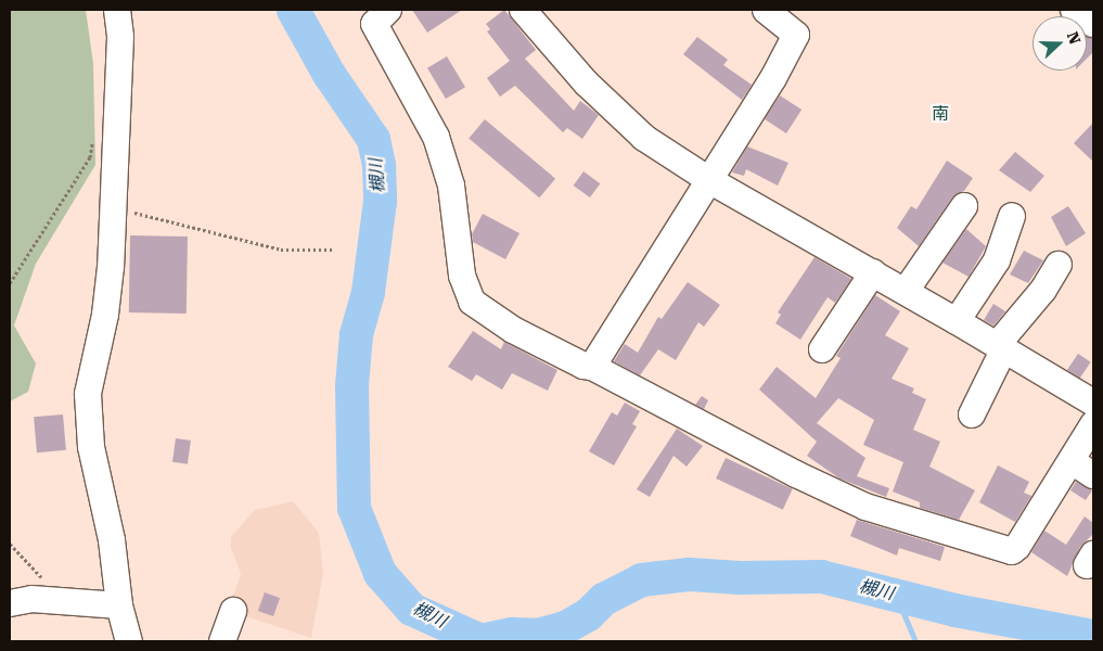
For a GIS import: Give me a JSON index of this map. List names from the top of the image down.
{
  "districts": ["南"],
  "water": ["槻川"],
  "north": "right"
}
